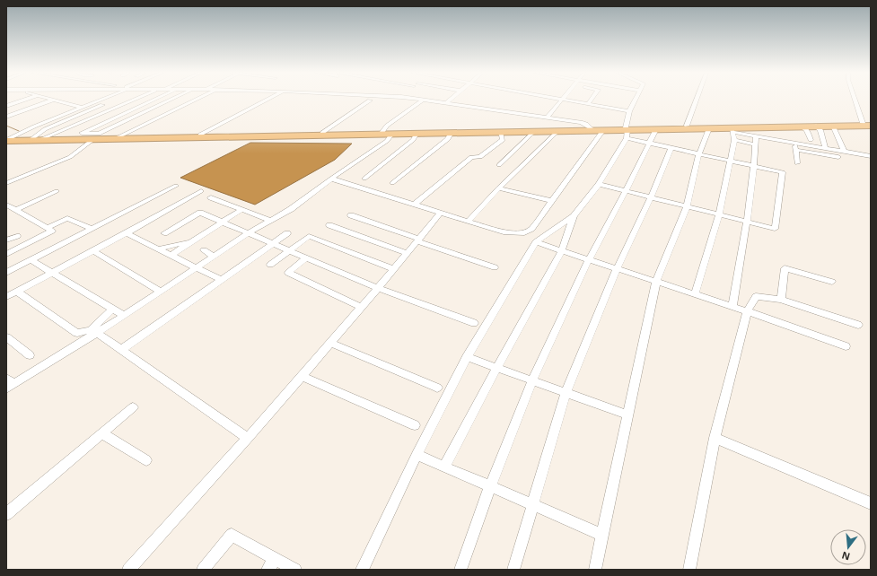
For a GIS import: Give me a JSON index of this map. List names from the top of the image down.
{
  "north": "bottom"
}
